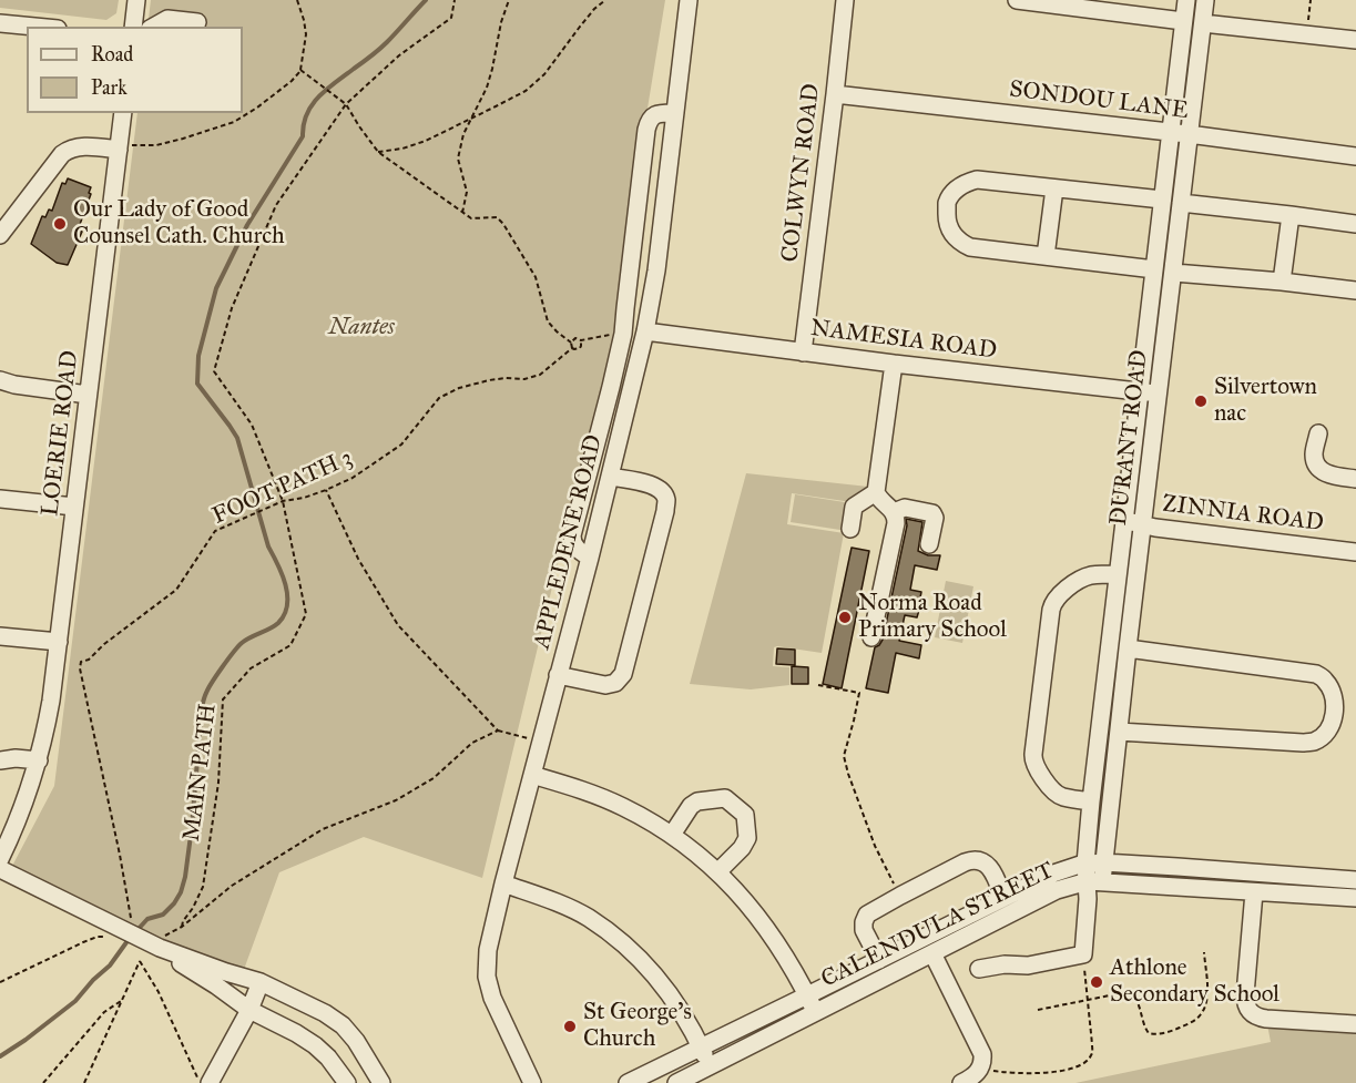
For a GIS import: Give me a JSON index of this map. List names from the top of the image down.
{
  "streets": {
    "street": [
      "SONDOU LANE",
      "COLWYN ROAD",
      "NAMESIA ROAD",
      "LOERIE ROAD",
      "DURANT ROAD",
      "ZINNIA ROAD",
      "APPLEDENE ROAD",
      "CALENDULA STREET"
    ],
    "path": ["FOOT PATH 3", "MAIN PATH"]
  },
  "crossings": [
    ["SONDOU LANE", "COLWYN ROAD"],
    ["SONDOU LANE", "DURANT ROAD"],
    ["COLWYN ROAD", "NAMESIA ROAD"],
    ["NAMESIA ROAD", "DURANT ROAD"],
    ["NAMESIA ROAD", "APPLEDENE ROAD"],
    ["DURANT ROAD", "ZINNIA ROAD"],
    ["DURANT ROAD", "CALENDULA STREET"],
    ["FOOT PATH 3", "MAIN PATH"]
  ],
  "parks": ["Nantes"],
  "places": [
    "Our Lady of Good Counsel Cath. Church",
    "Silvertown nac",
    "Norma Road Primary School",
    "Athlone Secondary School",
    "St George's Church"
  ],
  "legend": ["Road", "Park"]
}
